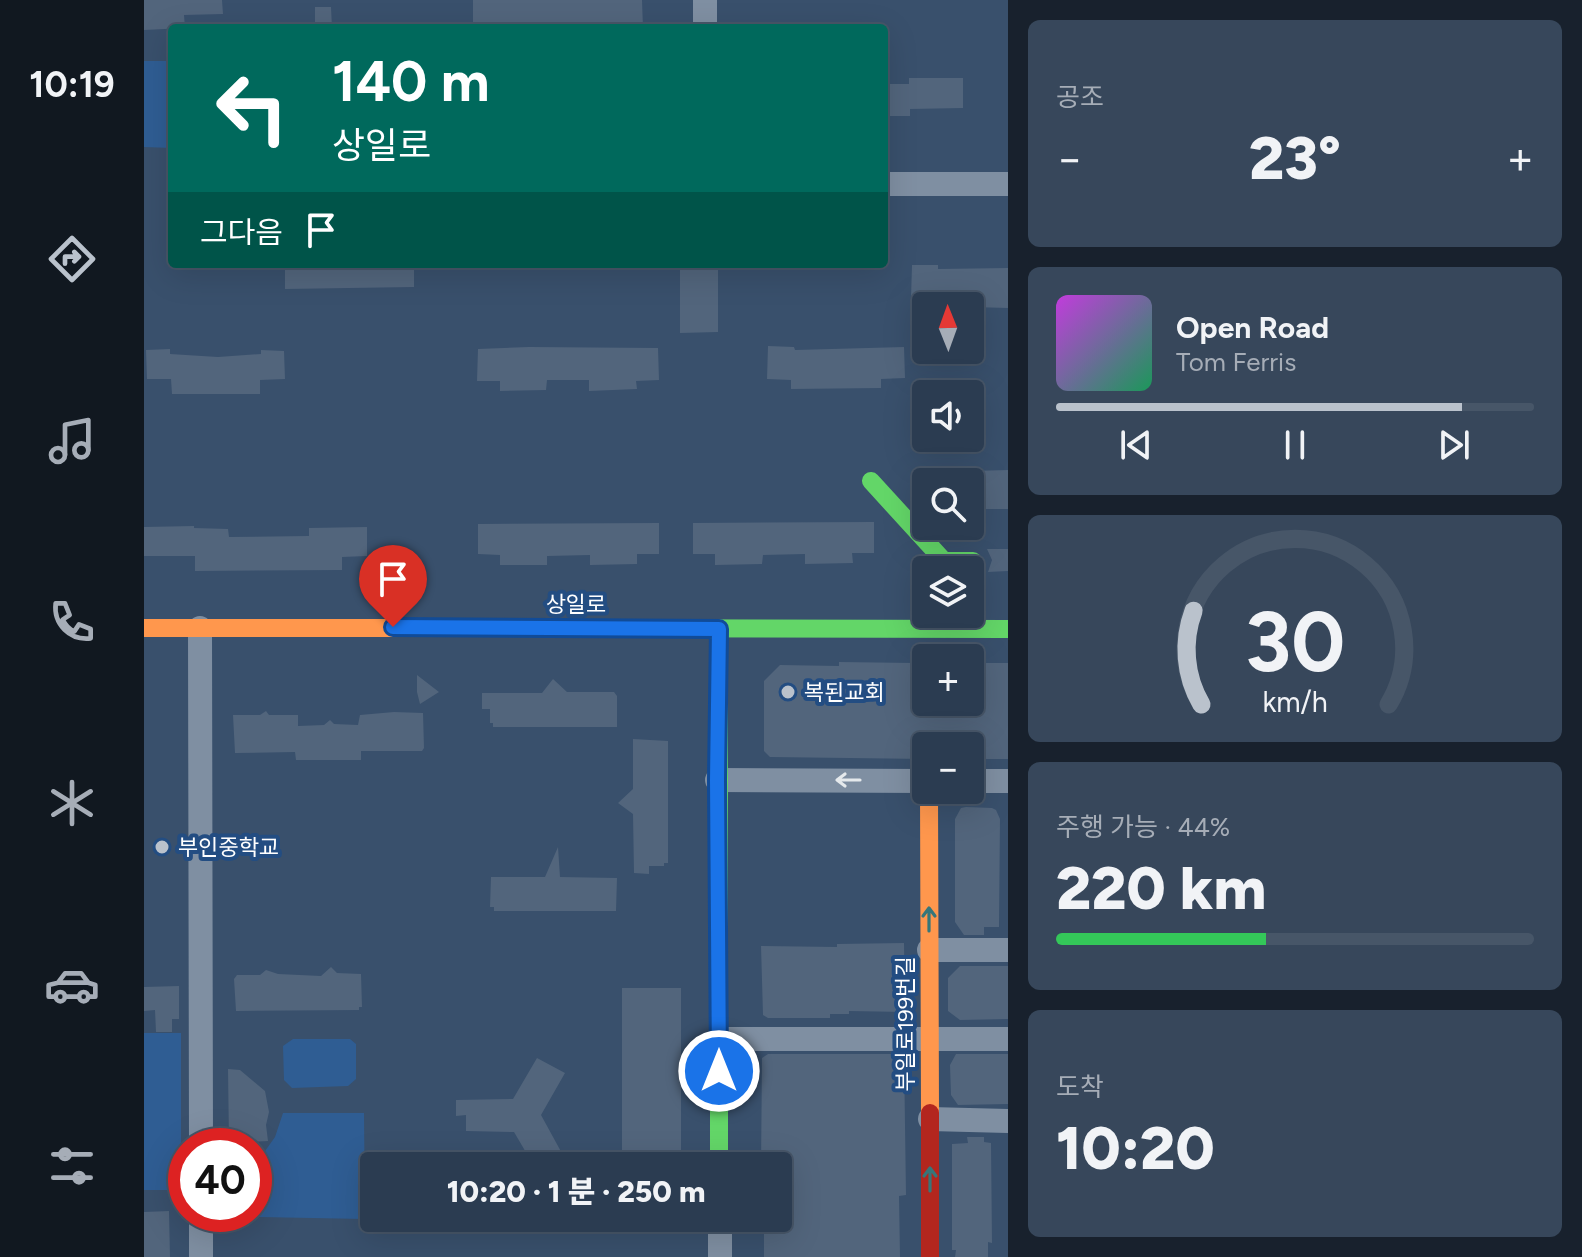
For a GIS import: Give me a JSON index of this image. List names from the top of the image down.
{
  "streets": {
    "street": ["상일로", "부일로199번길"]
  },
  "one_way": ["부일로199번길"],
  "places": ["복된교회", "부인중학교"],
  "north": "top",
  "page": {
    "tabs": "10:19",
    "tile": [
      "공조",
      ["주행 가능 · 44%", "220 km"],
      ["도착", "10:20"]
    ],
    "turn": ["140 m", "상일로"],
    "heat": ["−", "23°", "+"],
    "then": "그다음",
    "map_buttons": ["+", "−"],
    "song": ["Open Road", "Tom Ferris"],
    "limit": "40",
    "trip": "10:20 · 1 분 · 250 m",
    "gauge": ["30", "km/h"]
  }
}
